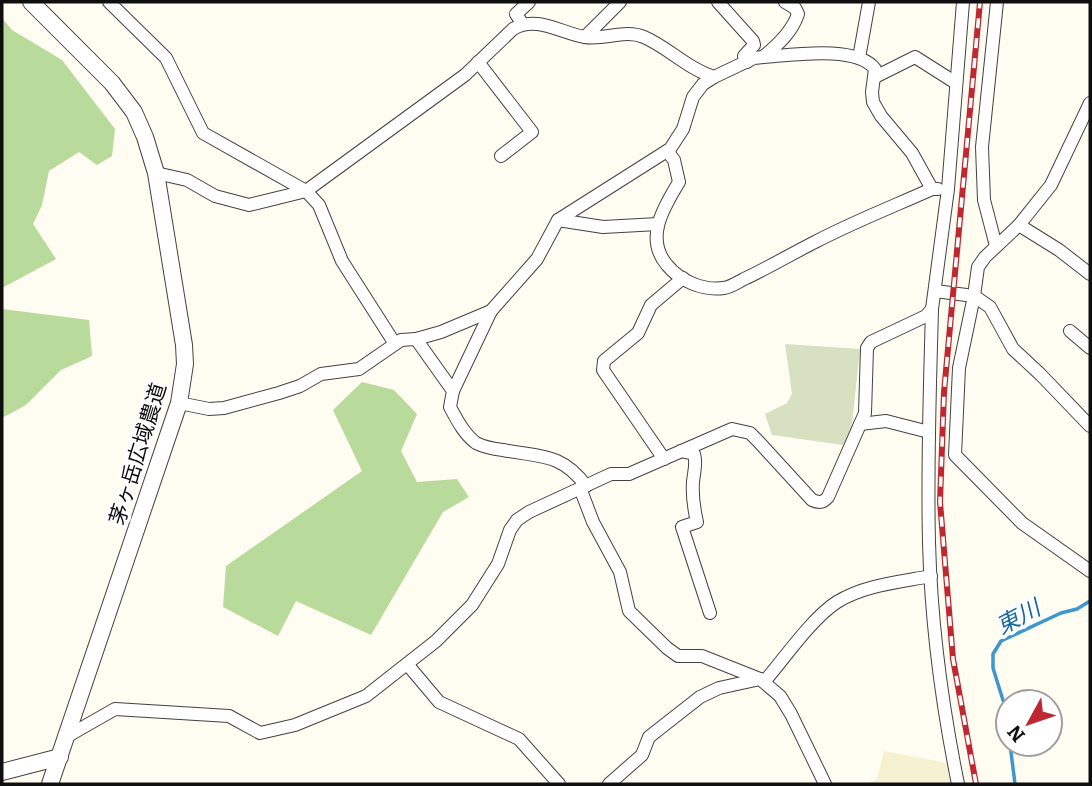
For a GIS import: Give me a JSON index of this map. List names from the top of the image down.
{
  "streets": {
    "street": ["茅ヶ岳広域農道"]
  },
  "water": ["東川"],
  "north": "bottom left"
}
